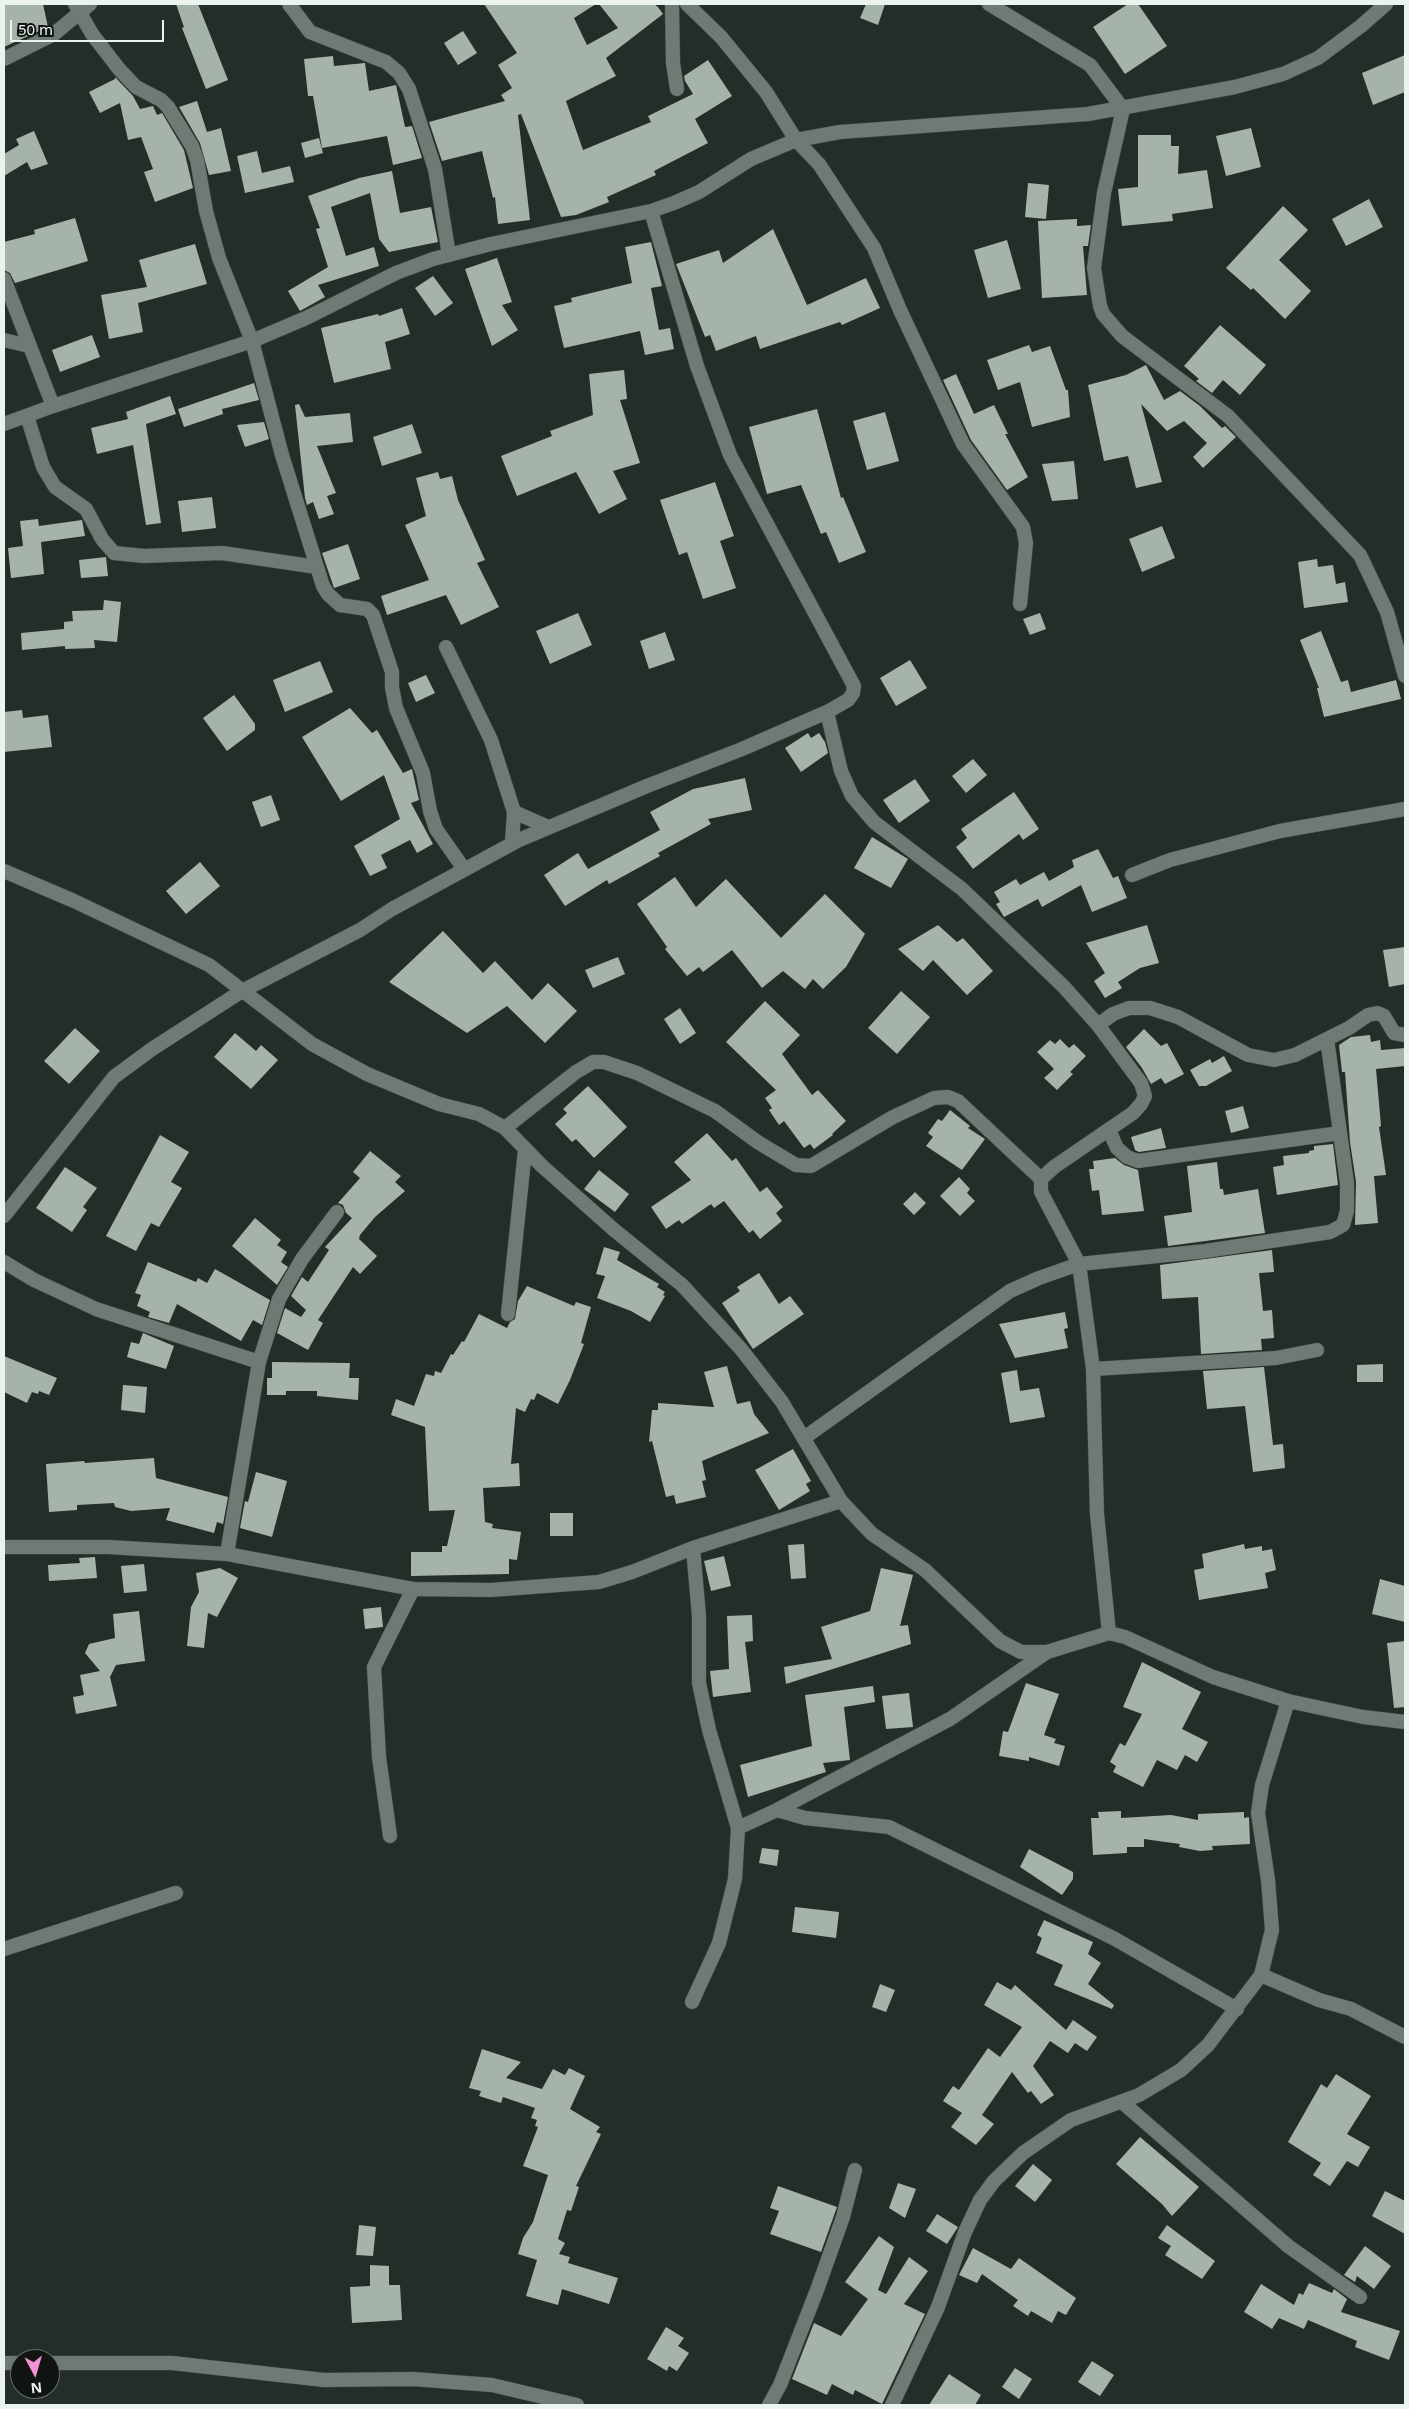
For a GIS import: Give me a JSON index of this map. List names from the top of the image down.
{
  "scale_bar": "50 m",
  "north": "bottom"
}
